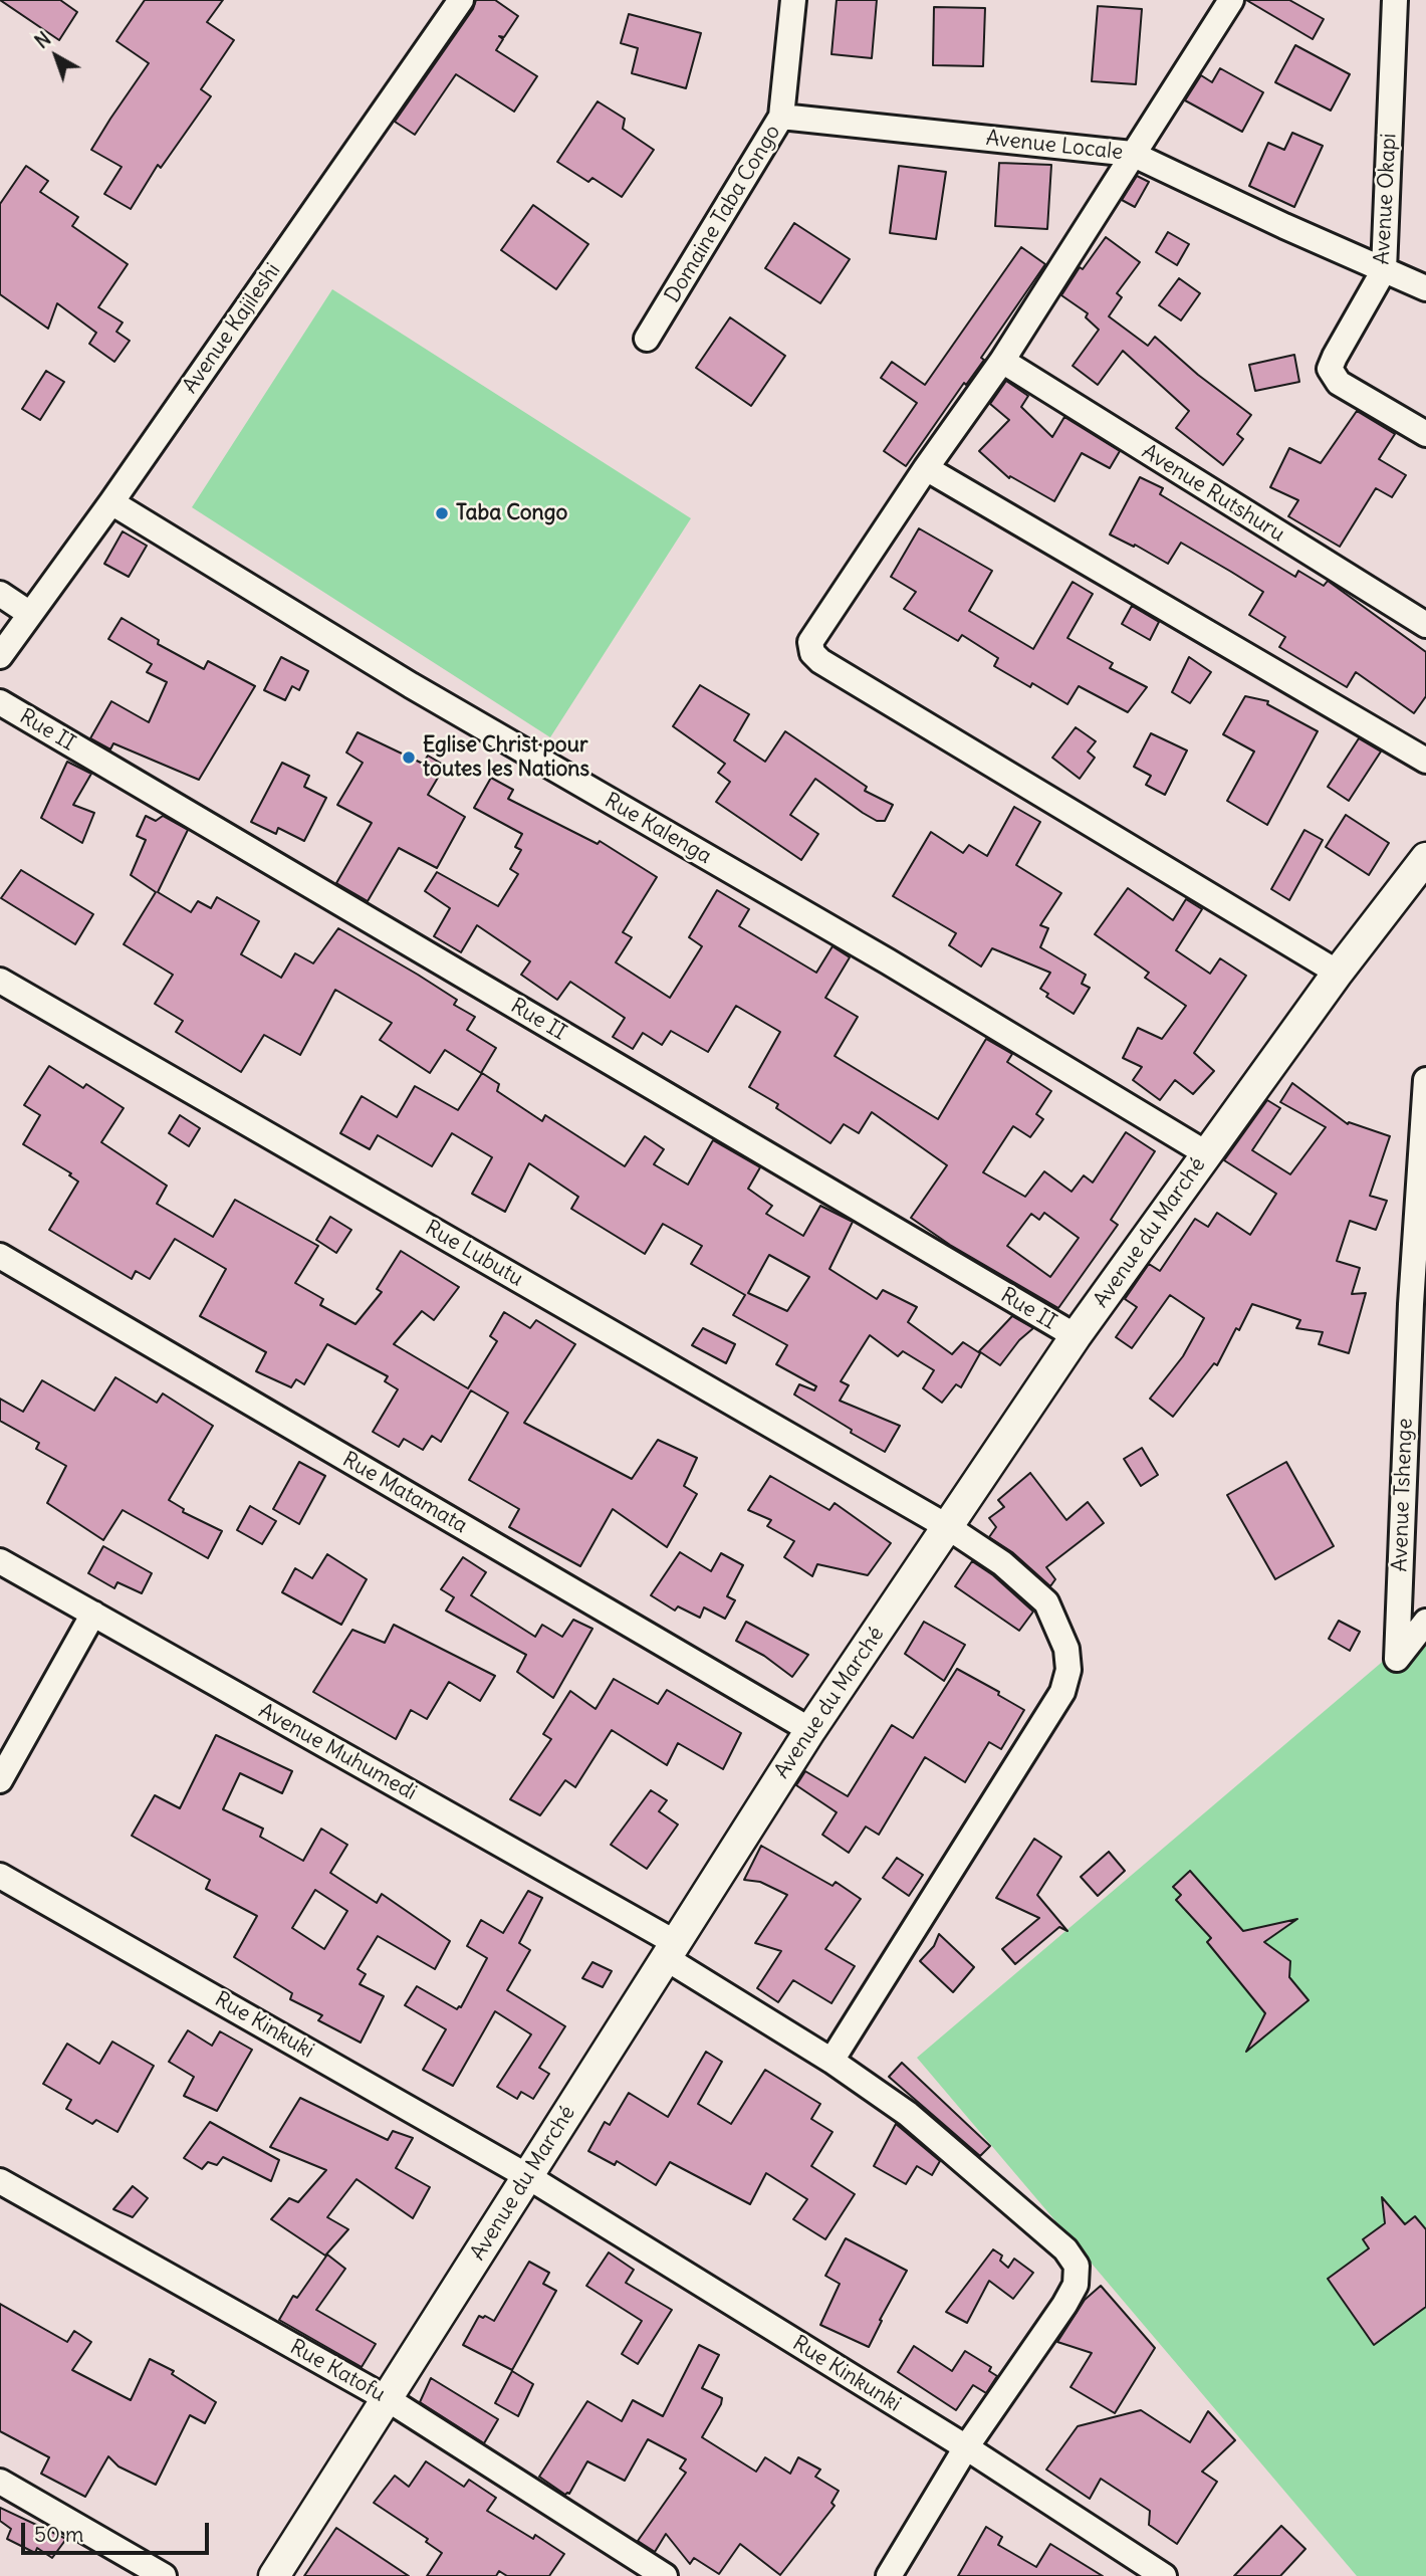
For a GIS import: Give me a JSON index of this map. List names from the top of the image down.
{
  "streets": {
    "street": [
      "Avenue Locale",
      "Avenue Okapi",
      "Domaine Taba Congo",
      "Avenue Kajileshi",
      "Avenue Rutshuru",
      "Rue II",
      "Rue Kalenga",
      "Avenue du Marché",
      "Rue Lubutu",
      "Rue Matamata",
      "Avenue Tshenge",
      "Avenue Muhumedi",
      "Rue Kinkuki",
      "Rue Katofu",
      "Rue Kinkunki"
    ]
  },
  "crossings": [
    ["Avenue Locale", "Avenue Okapi"],
    ["Avenue Locale", "Domaine Taba Congo"],
    ["Avenue Kajileshi", "Rue Kalenga"],
    ["Rue II", "Avenue du Marché"],
    ["Rue Kalenga", "Avenue du Marché"],
    ["Avenue du Marché", "Rue Lubutu"],
    ["Avenue du Marché", "Rue Matamata"],
    ["Avenue du Marché", "Avenue Muhumedi"],
    ["Avenue du Marché", "Rue Kinkuki"],
    ["Avenue du Marché", "Rue Katofu"],
    ["Avenue du Marché", "Rue Kinkunki"],
    ["Rue Lubutu", "Avenue Muhumedi"],
    ["Avenue Muhumedi", "Rue Kinkunki"],
    ["Rue Kinkuki", "Rue Kinkunki"]
  ],
  "places": ["Taba Congo", "Eglise Christ pour toutes les Nations"],
  "scale_bar": "50 m",
  "north": "top left"
}
